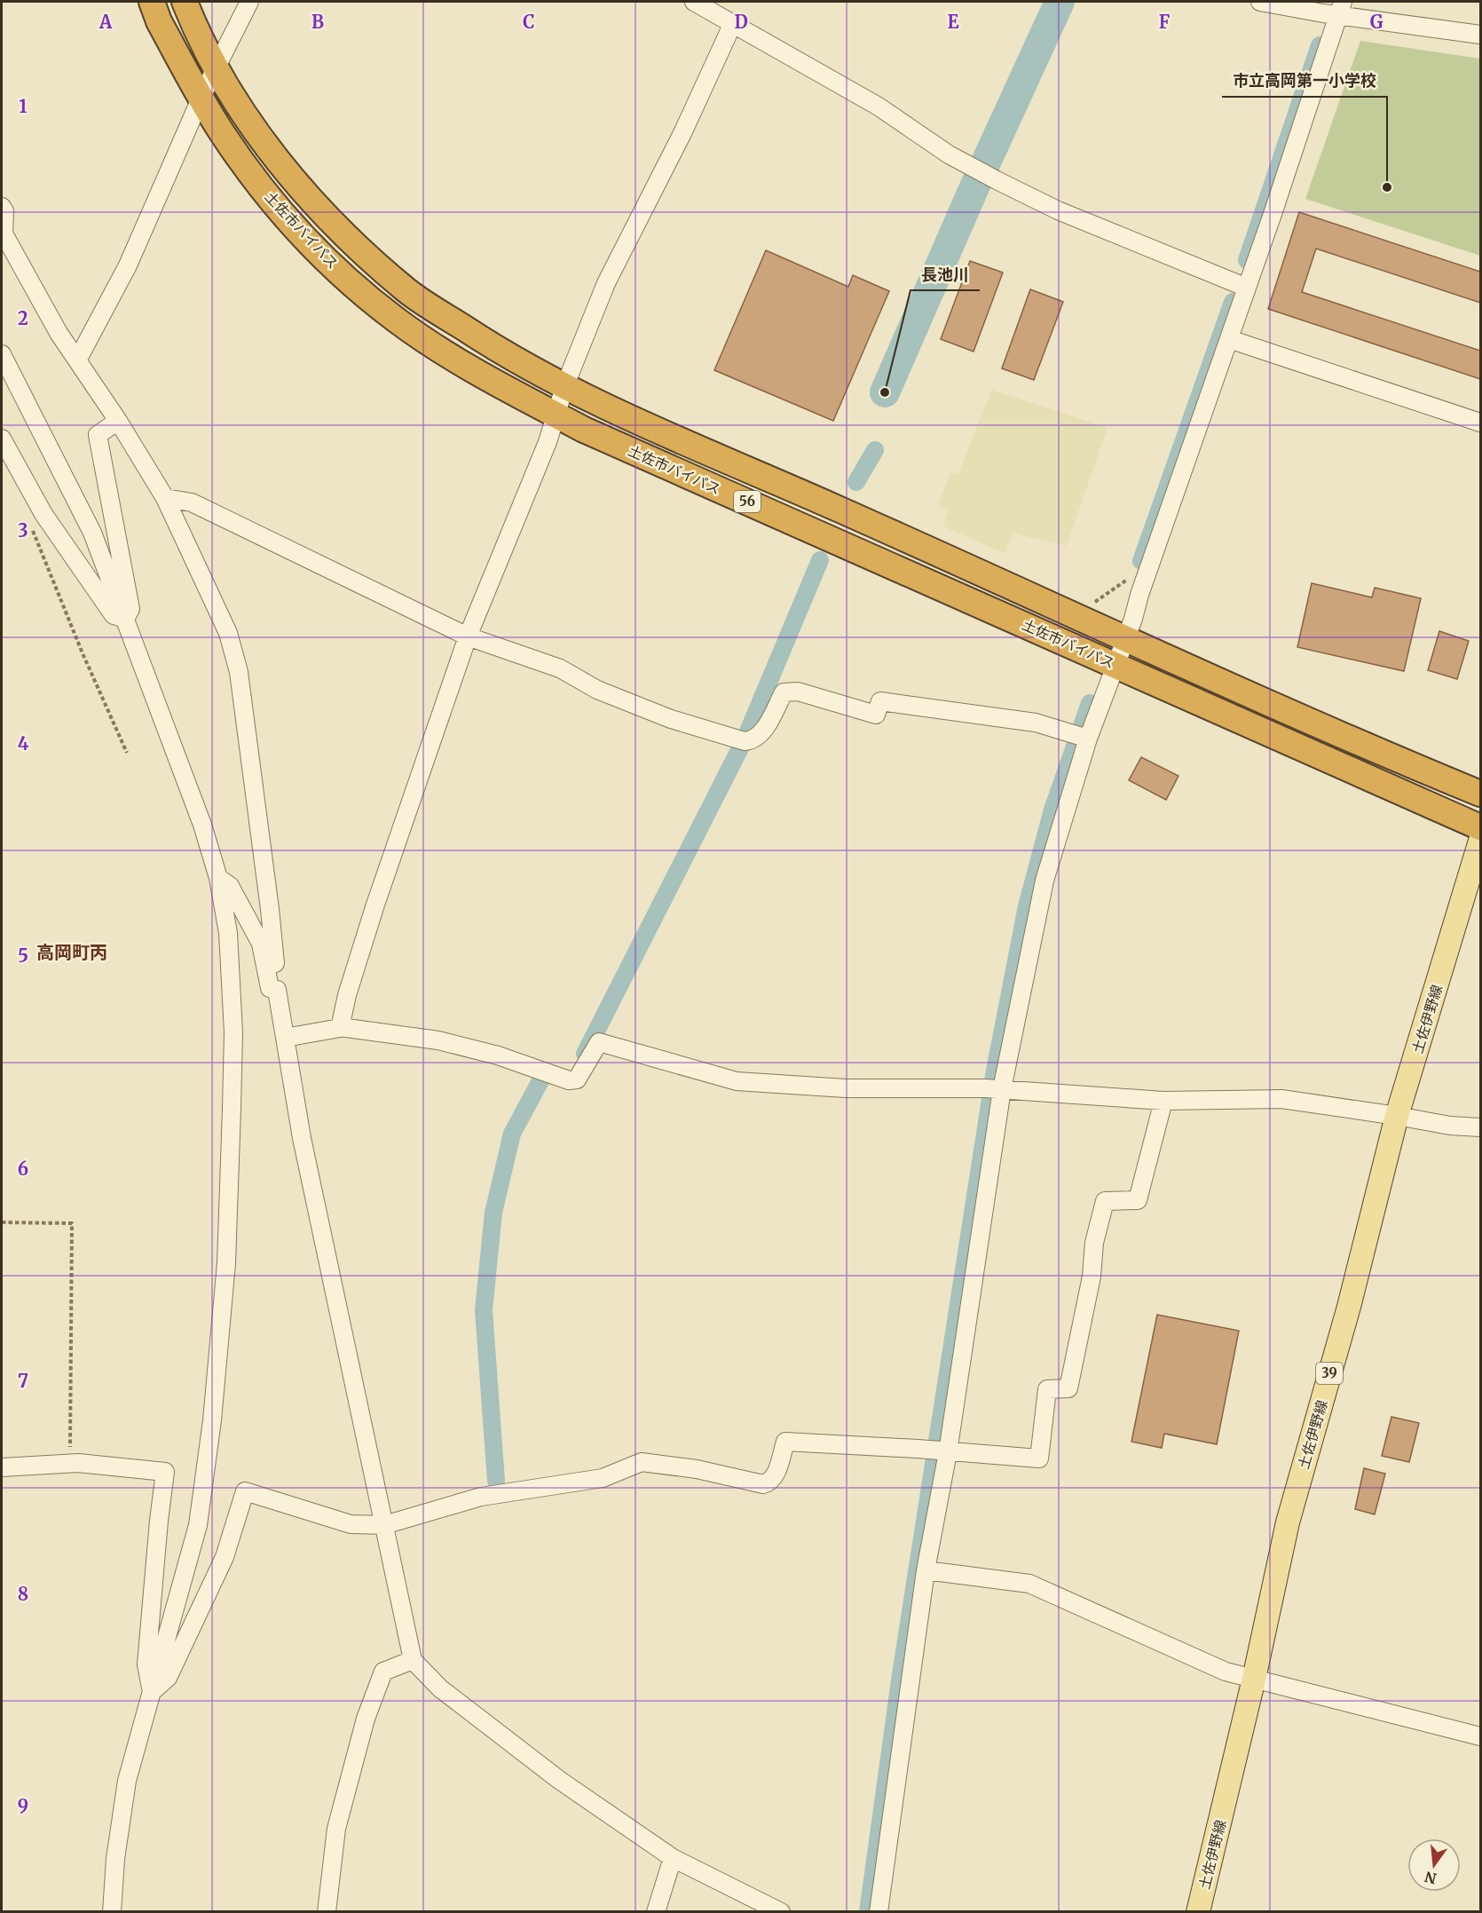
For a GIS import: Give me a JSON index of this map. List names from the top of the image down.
{
  "streets": {
    "highway": ["土佐市バイパス", "56"],
    "main road": ["土佐伊野線", "39"]
  },
  "districts": ["高岡町丙"],
  "places": ["市立高岡第一小学校", "長池川"],
  "north": "bottom",
  "grid": {
    "columns": [
      "A",
      "B",
      "C",
      "D",
      "E",
      "F",
      "G"
    ],
    "rows": [
      "1",
      "2",
      "3",
      "4",
      "5",
      "6",
      "7",
      "8",
      "9"
    ]
  }
}
